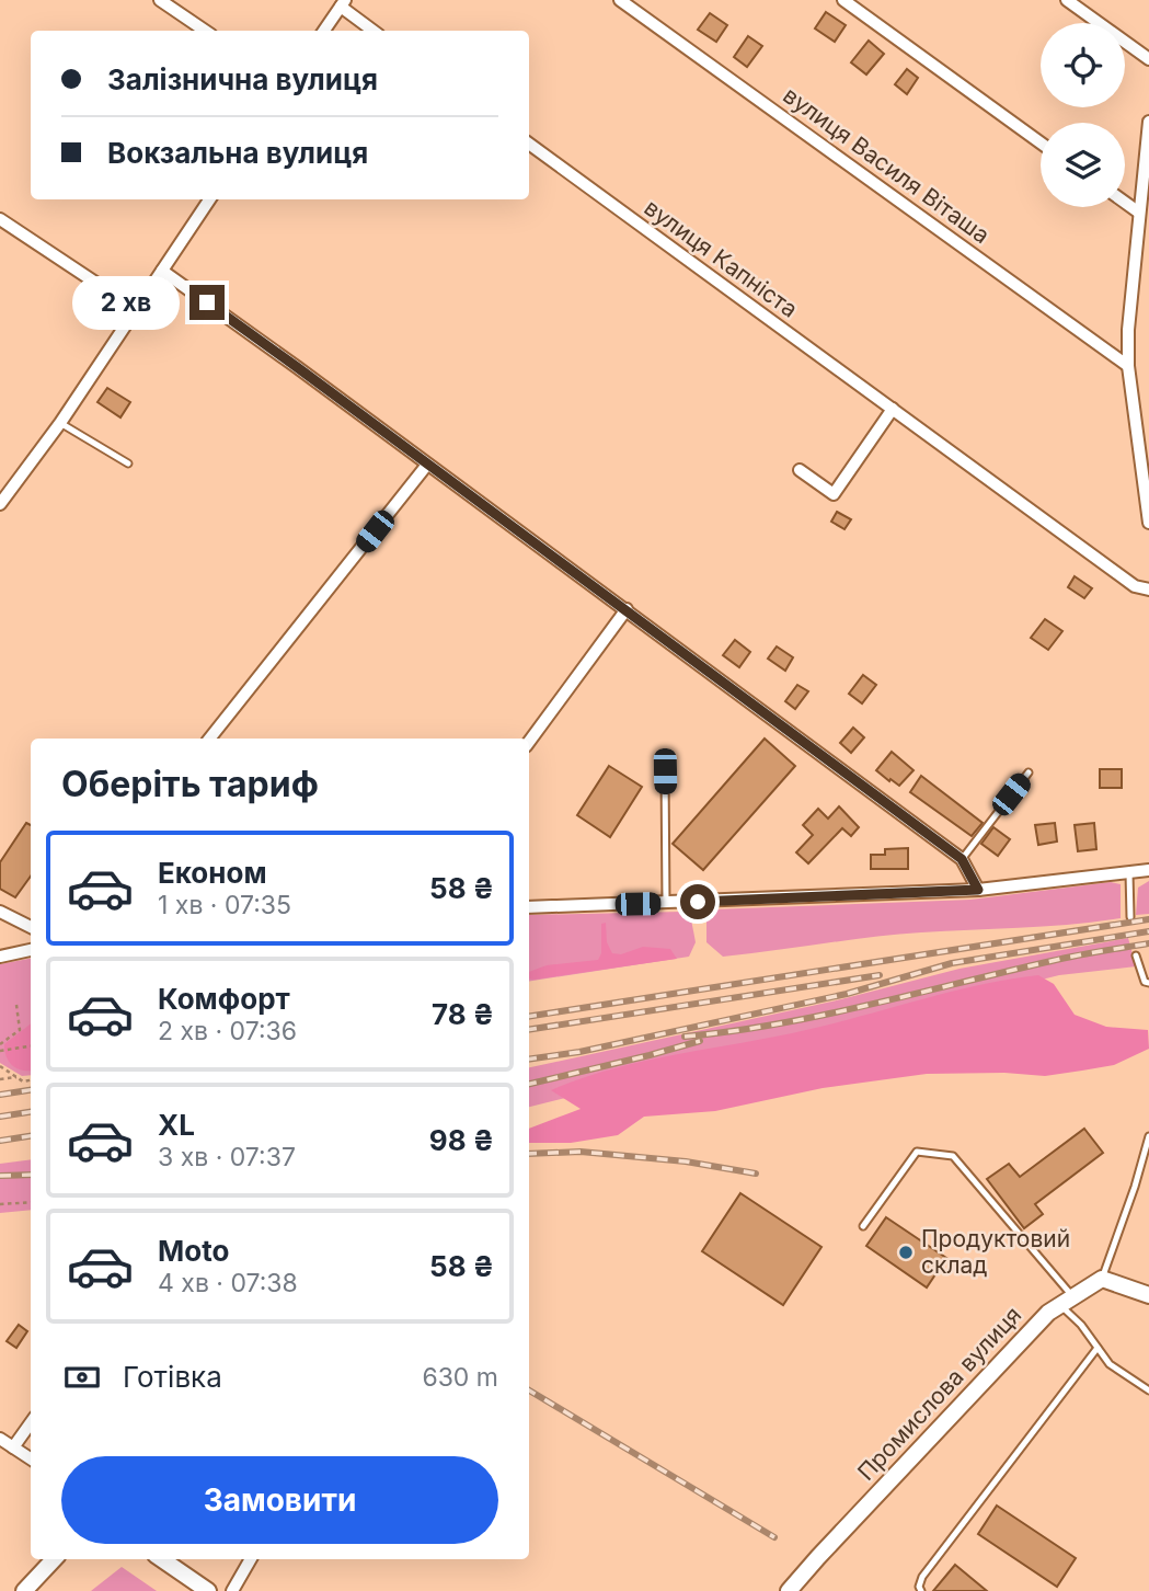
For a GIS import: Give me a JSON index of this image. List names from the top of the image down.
{
  "streets": {
    "street": ["вулиця Василя Віташа", "вулиця Капніста", "Промислова вулиця"]
  },
  "places": ["Продуктовий склад"],
  "page": {
    "banner": ["Залізнична вулиця", "Вокзальна вулиця"],
    "bubble": "2 хв",
    "heading": "Оберіть тариф",
    "list": [
      {
        "name": "Економ",
        "note": "1 хв · 07:35",
        "value": "58 ₴"
      },
      {
        "name": "Комфорт",
        "note": "2 хв · 07:36",
        "value": "78 ₴"
      },
      {
        "name": "XL",
        "note": "3 хв · 07:37",
        "value": "98 ₴"
      },
      {
        "name": "Moto",
        "note": "4 хв · 07:38",
        "value": "58 ₴"
      }
    ],
    "pay": ["Готівка", "630 m"],
    "buttons": "Замовити"
  }
}
